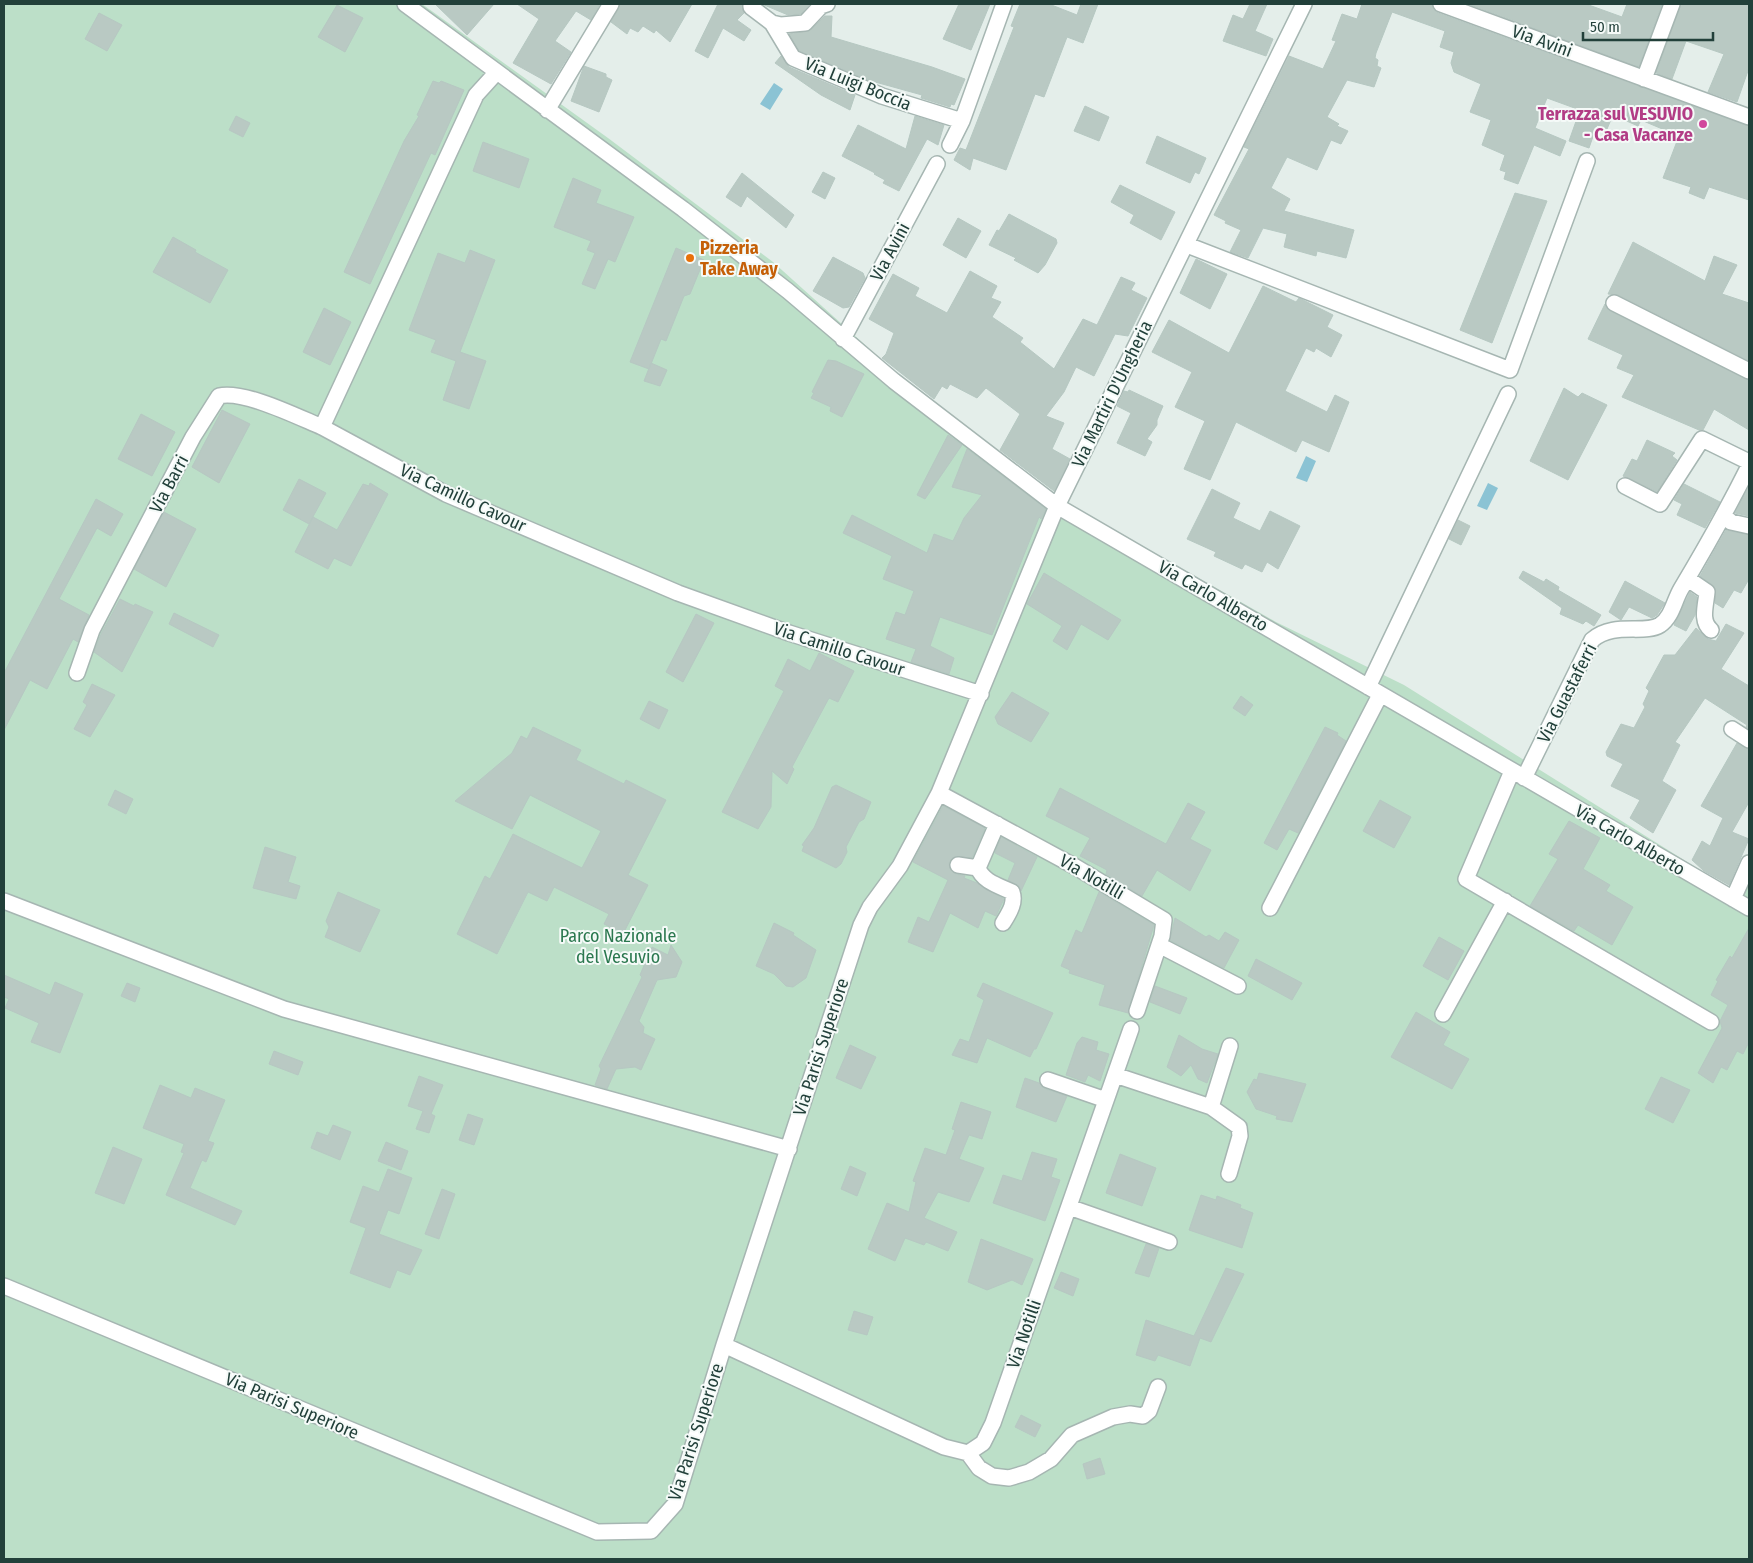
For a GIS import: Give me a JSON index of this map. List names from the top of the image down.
{
  "streets": {
    "street": [
      "Via Avini",
      "Via Luigi Boccia",
      "Via Martiri D'Ungheria",
      "Via Barri",
      "Via Camillo Cavour",
      "Via Carlo Alberto",
      "Via Guastaferri",
      "Via Notilli",
      "Via Parisi Superiore"
    ]
  },
  "crossings": [
    ["Via Martiri D'Ungheria", "Via Camillo Cavour"],
    ["Via Martiri D'Ungheria", "Via Carlo Alberto"],
    ["Via Martiri D'Ungheria", "Via Notilli"],
    ["Via Martiri D'Ungheria", "Via Parisi Superiore"],
    ["Via Barri", "Via Camillo Cavour"],
    ["Via Carlo Alberto", "Via Guastaferri"],
    ["Via Notilli", "Via Parisi Superiore"]
  ],
  "parks": ["Parco Nazionale del Vesuvio"],
  "places": ["Terrazza sul VESUVIO - Casa Vacanze", "Pizzeria Take Away"],
  "scale_bar": "50 m"
}
